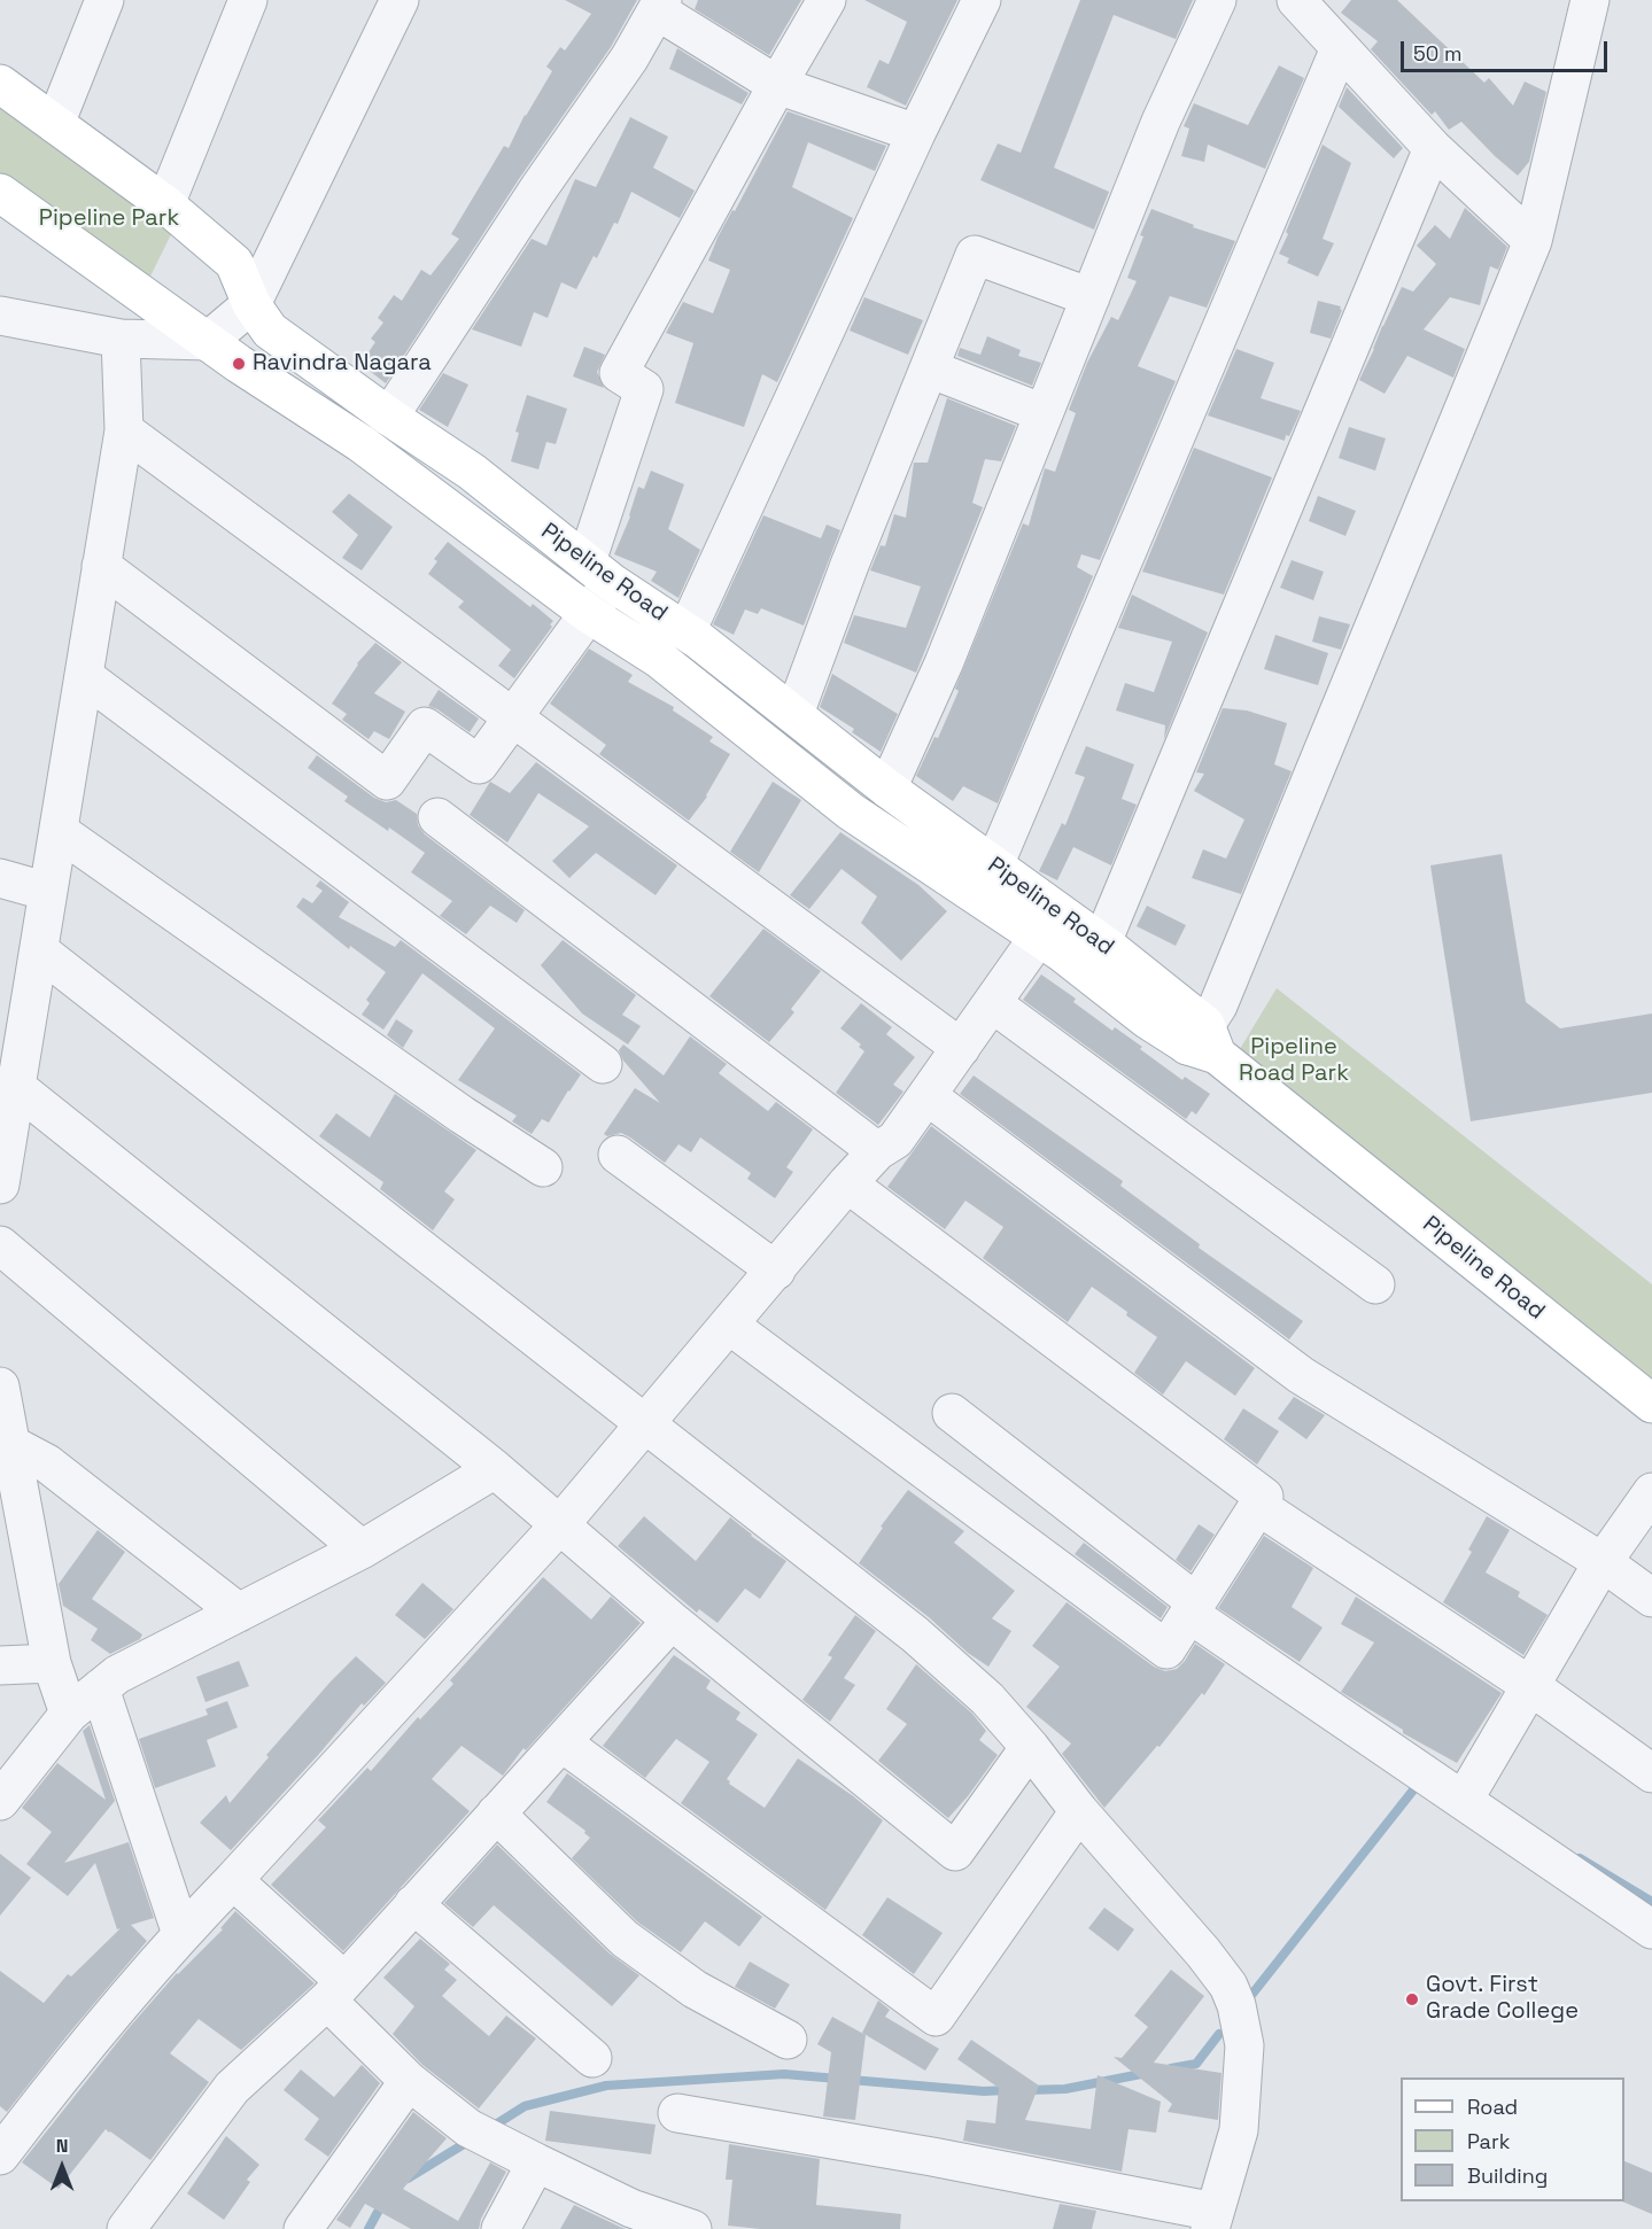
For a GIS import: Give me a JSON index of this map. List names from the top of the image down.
{
  "streets": {
    "main road": ["Pipeline Road"]
  },
  "parks": ["Pipeline Park", "Pipeline Road Park"],
  "places": ["Ravindra Nagara", "Govt. First Grade College"],
  "legend": ["Road", "Park", "Building"],
  "scale_bar": "50 m",
  "north": "top"
}
